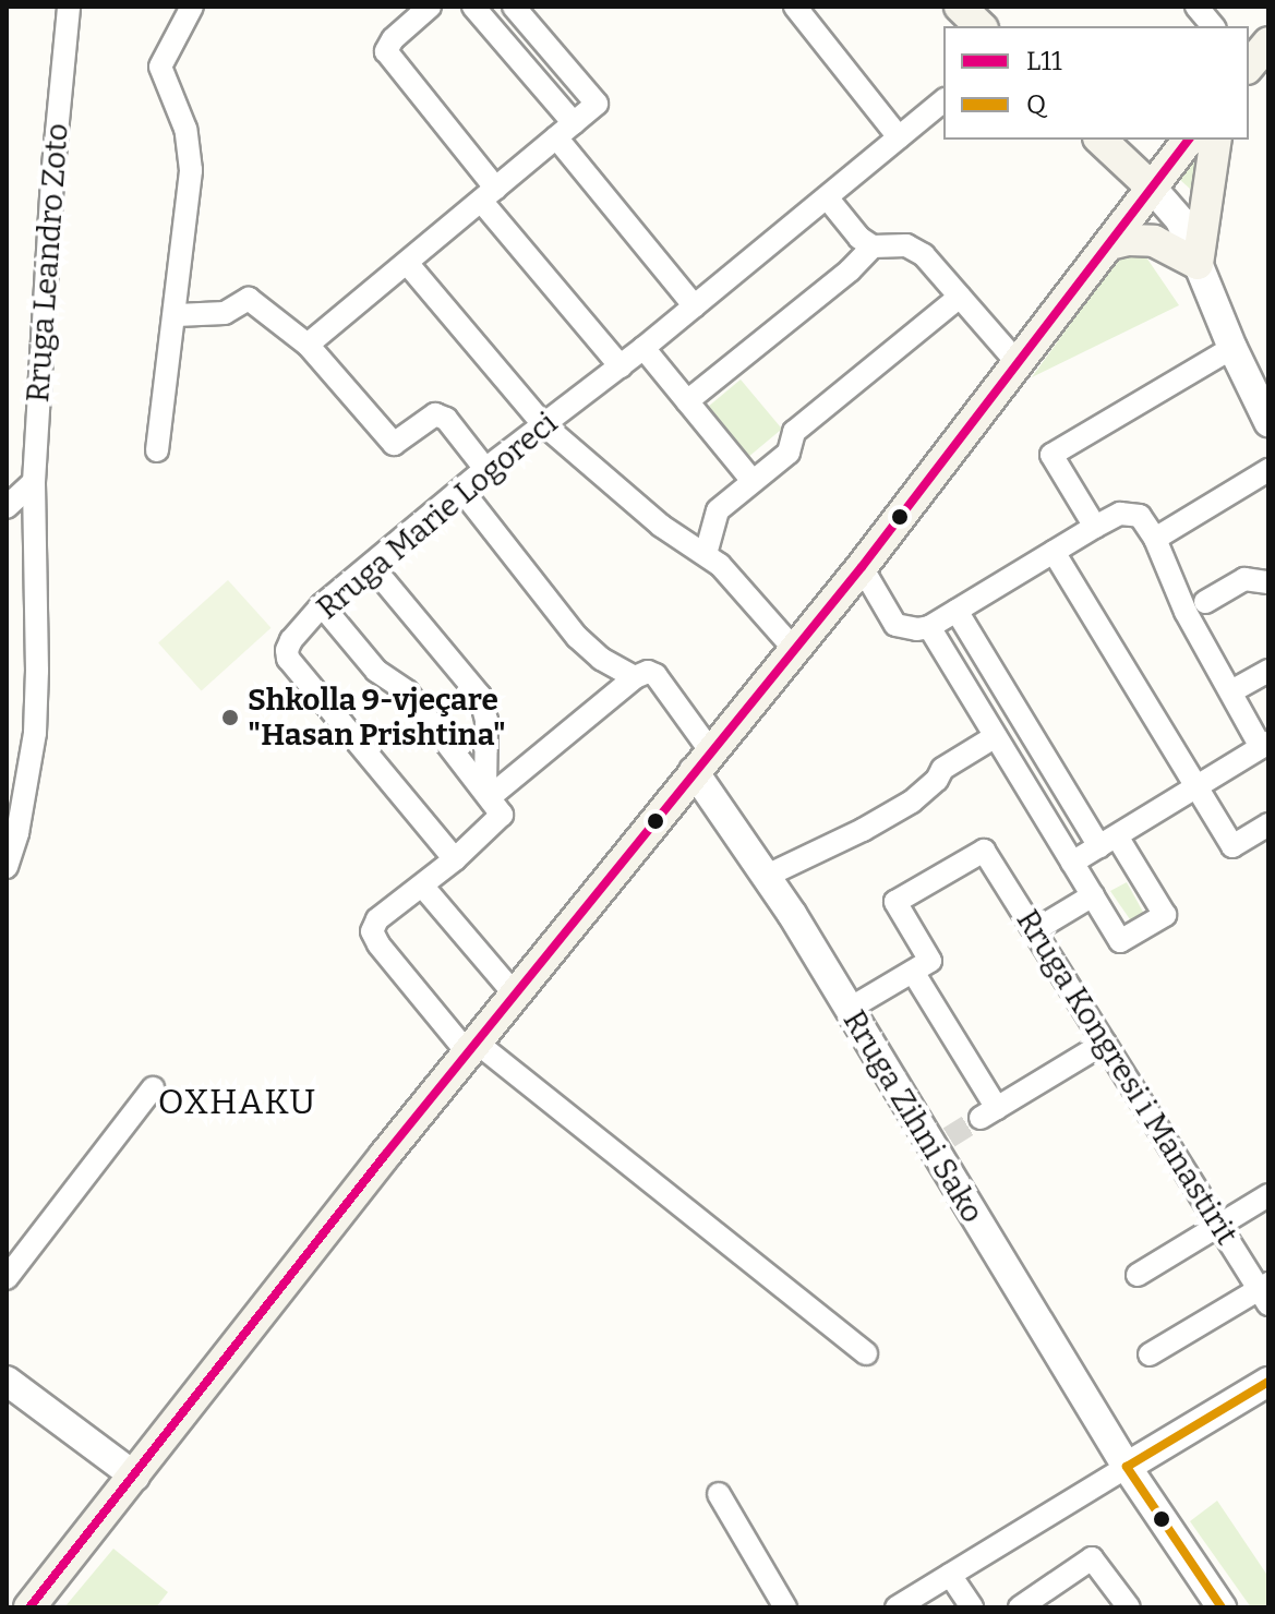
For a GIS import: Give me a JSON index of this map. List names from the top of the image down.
{
  "streets": {
    "street": [
      "Rruga Leandro Zoto",
      "Rruga Marie Logoreci",
      "Rruga Kongresi i Manastirit",
      "Rruga Zihni Sako"
    ]
  },
  "districts": ["OXHAKU"],
  "places": ["Shkolla 9-vjeçare \"Hasan Prishtina\""],
  "lines": ["transit line L11", "transit line Q"],
  "legend": ["L11", "Q"]
}
